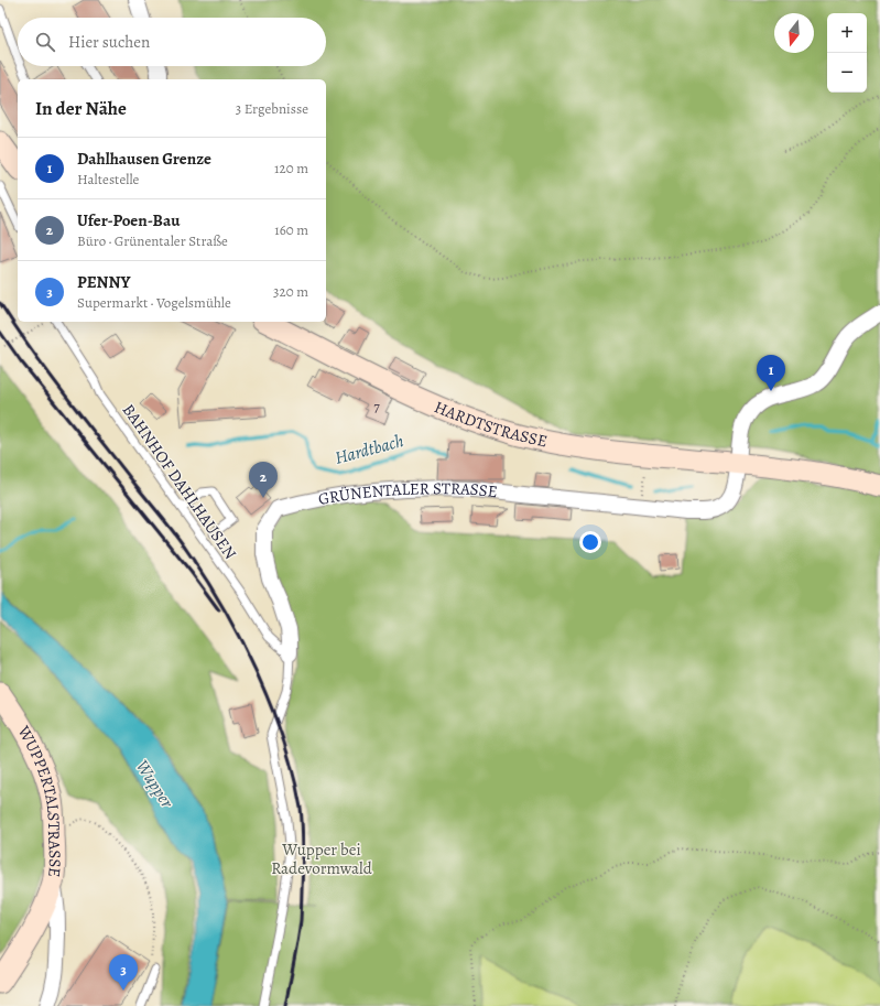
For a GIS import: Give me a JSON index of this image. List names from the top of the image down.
{
  "streets": {
    "main road": ["HARDTSTRASSE", "WUPPERTALSTRASSE"],
    "street": ["GRÜNENTALER STRASSE"],
    "lane": ["BAHNHOF DAHLHAUSEN"]
  },
  "crossings": [
    ["HARDTSTRASSE", "GRÜNENTALER STRASSE"],
    ["BAHNHOF DAHLHAUSEN", "GRÜNENTALER STRASSE"]
  ],
  "water": ["Hardtbach", "Wupper"],
  "parks": ["Wupper bei Radevormwald"],
  "house_numbers": ["7"],
  "north": "bottom",
  "page": {
    "map_buttons": ["+", "−"],
    "search": "Hier suchen",
    "heading": ["In der Nähe", "3 Ergebnisse"],
    "list": [
      {
        "mark": "1",
        "name": "Dahlhausen Grenze",
        "note": "Haltestelle",
        "value": "120 m"
      },
      {
        "mark": "2",
        "name": "Ufer-Poen-Bau",
        "note": "Büro · Grünentaler Straße",
        "value": "160 m"
      },
      {
        "mark": "3",
        "name": "PENNY",
        "note": "Supermarkt · Vogelsmühle",
        "value": "320 m"
      }
    ],
    "pins": ["1", "2", "3"]
  }
}
